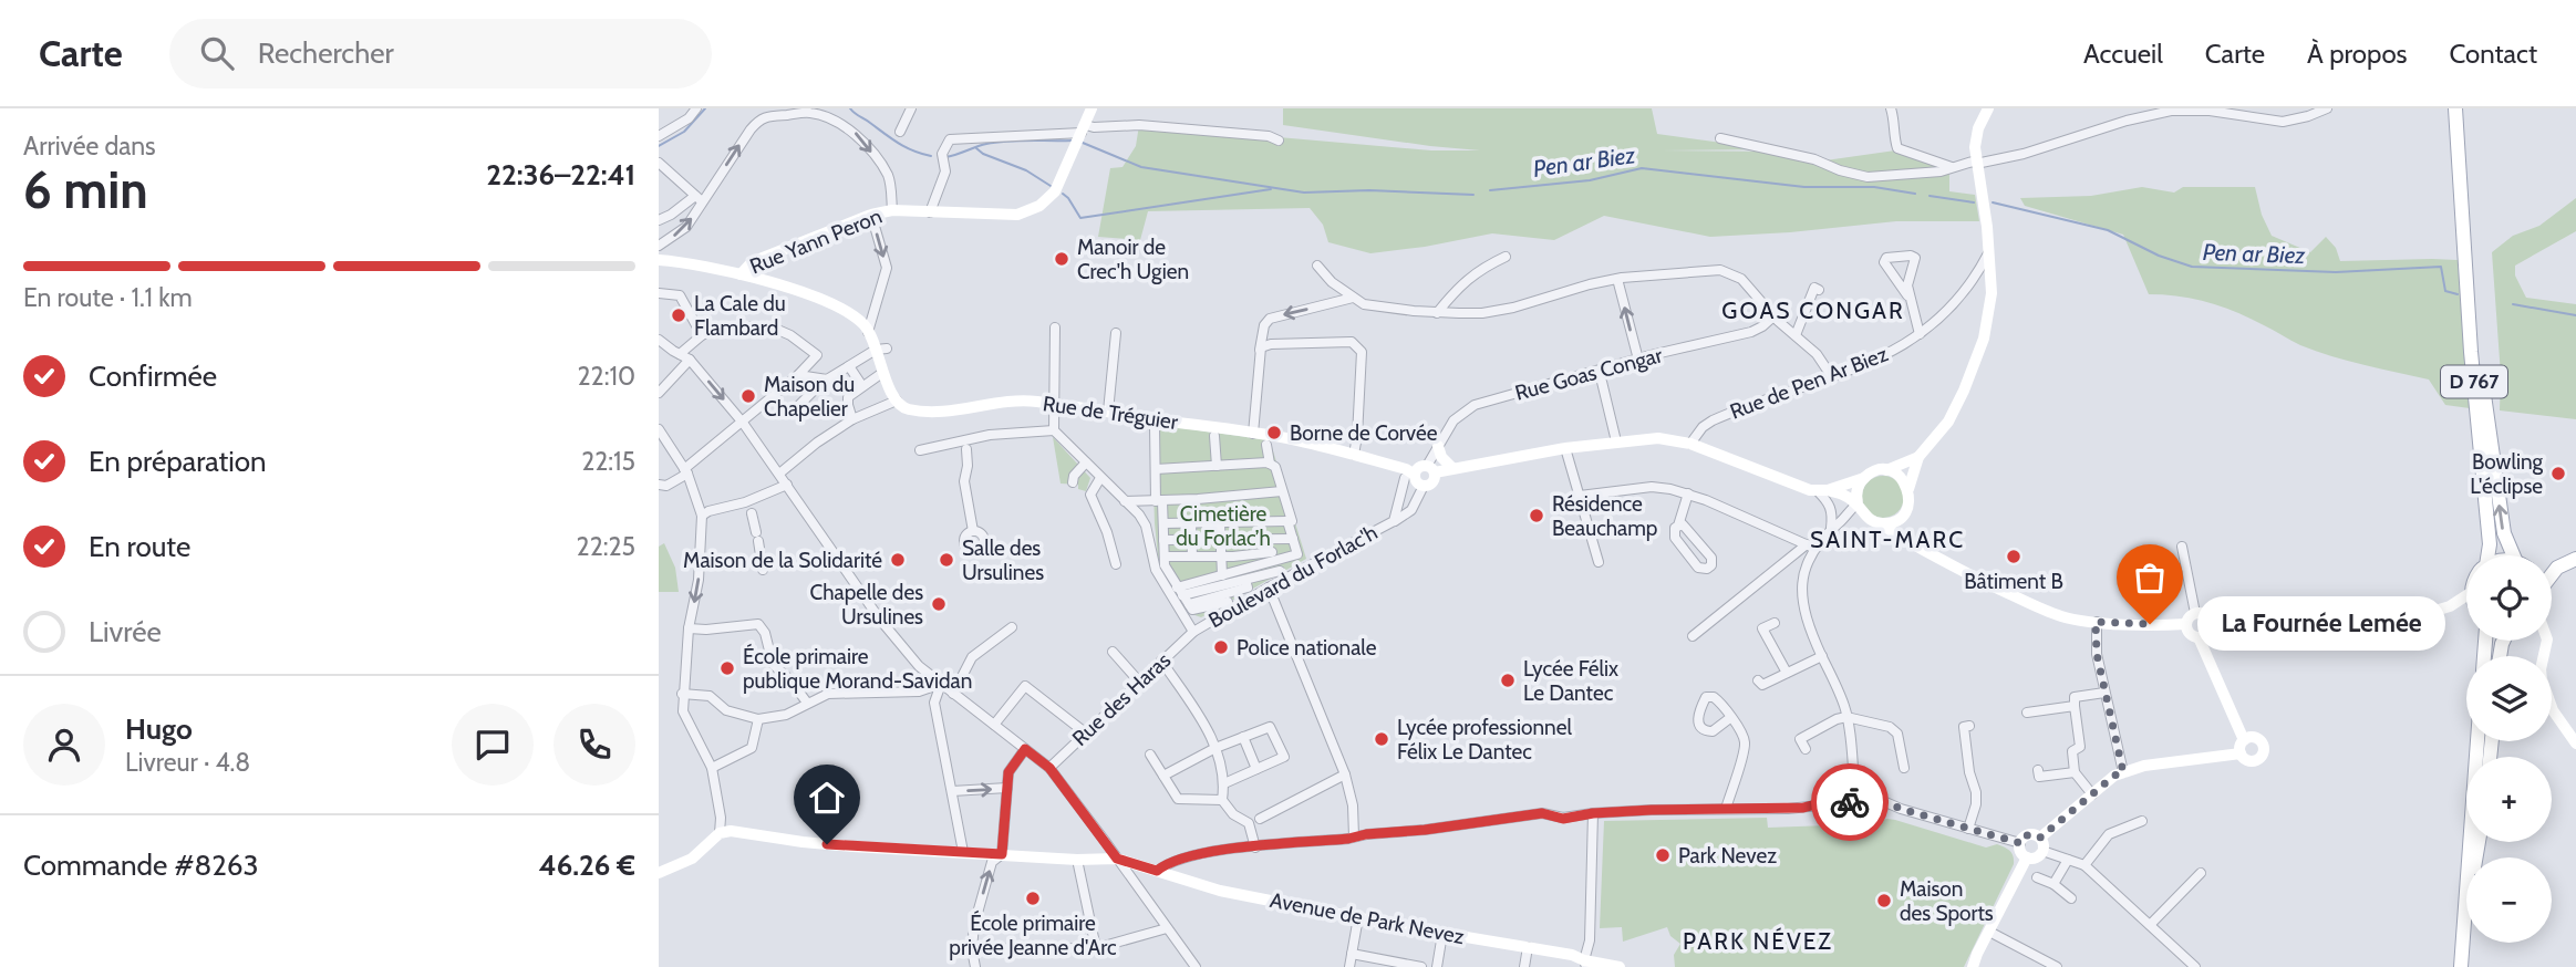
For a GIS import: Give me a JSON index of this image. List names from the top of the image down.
{
  "streets": {
    "main road": [
      "Rue Yann Peron",
      "D 767",
      "Rue de Tréguier",
      "Avenue de Park Nevez"
    ],
    "street": [
      "Rue Goas Congar",
      "Rue de Pen Ar Biez",
      "Boulevard du Forlac'h",
      "Rue des Haras"
    ]
  },
  "crossings": [
    ["Rue de Tréguier", "Boulevard du Forlac'h"],
    ["Boulevard du Forlac'h", "Rue des Haras"]
  ],
  "districts": ["GOAS CONGAR", "SAINT-MARC", "PARK NÉVEZ"],
  "water": ["Pen ar Biez"],
  "parks": ["Cimetière du Forlac’h"],
  "places": [
    "Manoir de Crec'h Ugien",
    "La Cale du Flambard",
    "Maison du Chapelier",
    "Borne de Corvée",
    "Bowling L'éclipse",
    "Résidence Beauchamp",
    "Bâtiment B",
    "Maison de la Solidarité",
    "Salle des Ursulines",
    "Chapelle des Ursulines",
    "La Fournée Lemée",
    "Police nationale",
    "École primaire publique Morand-Savidan",
    "Lycée Félix Le Dantec",
    "Lycée professionnel Félix Le Dantec",
    "Park Nevez",
    "École primaire privée Jeanne d'Arc",
    "Maison des Sports"
  ],
  "page": {
    "header": "Carte",
    "search": "Rechercher",
    "nav": [
      "Accueil",
      "Carte",
      "À propos",
      "Contact"
    ],
    "heading": ["6 min", "Arrivée dans", "22:36–22:41"],
    "panel": [
      "Hugo",
      "Livreur · 4.8",
      "Commande #8263",
      "46.26 €"
    ],
    "bar": "En route · 1.1 km",
    "list": [
      ["Confirmée", "22:10"],
      ["En préparation", "22:15"],
      ["En route", "22:25"],
      "Livrée"
    ],
    "map_buttons": ["+", "−"],
    "bubble": "La Fournée Lemée"
  }
}
